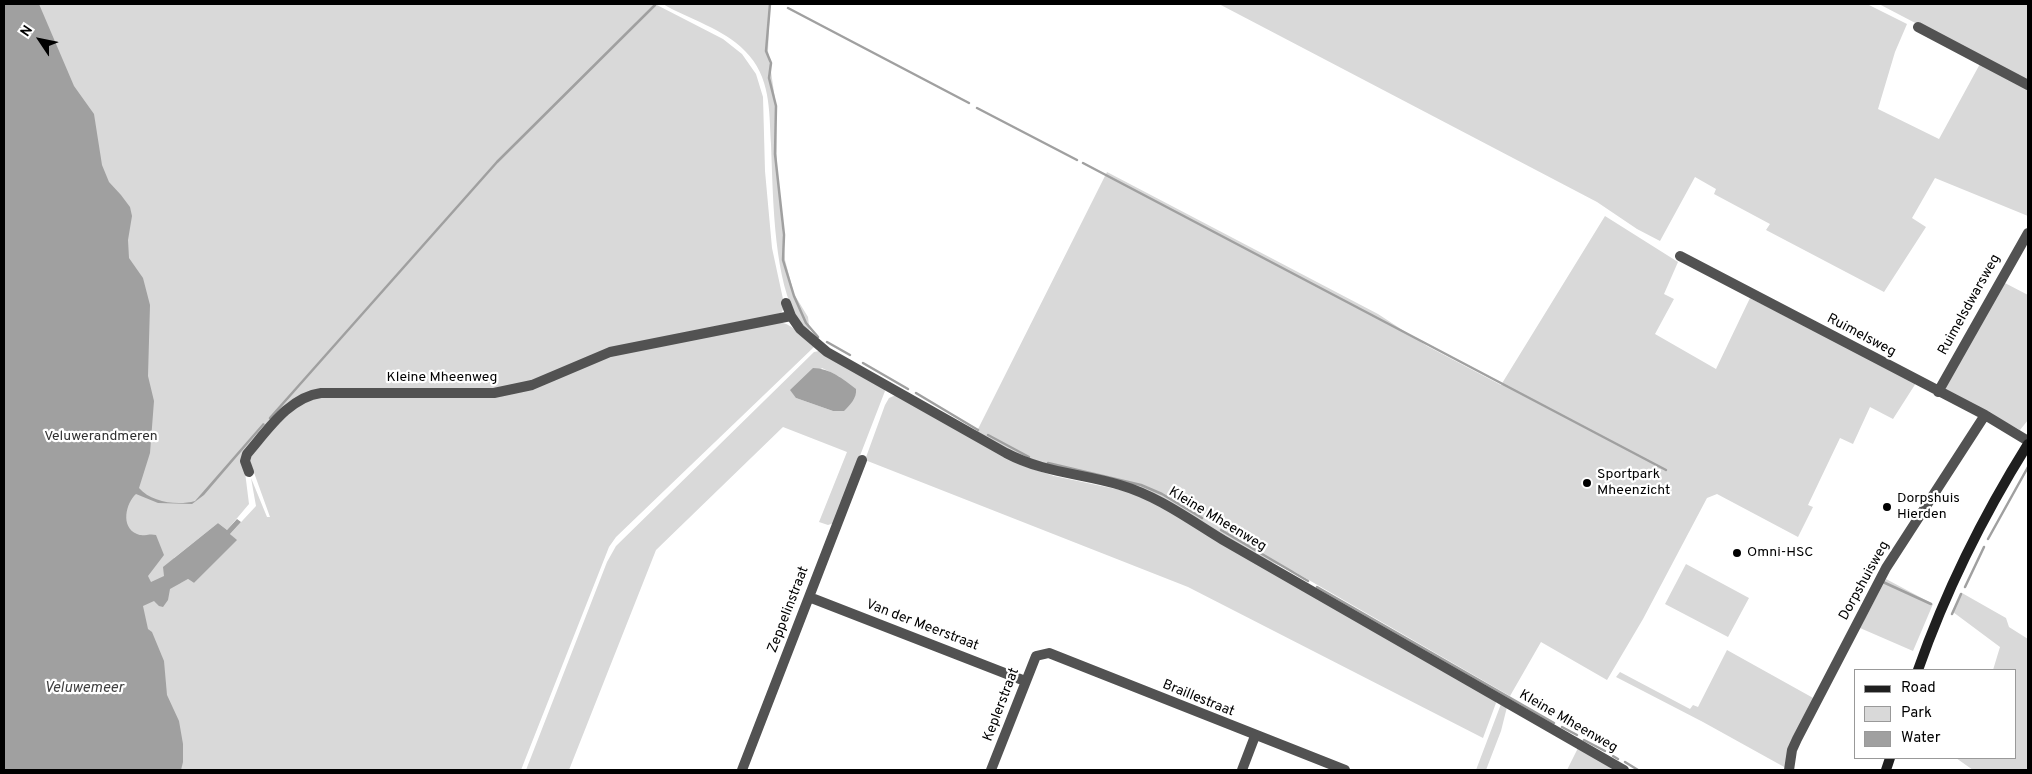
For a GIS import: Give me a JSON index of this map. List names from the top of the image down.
{
  "streets": {
    "street": [
      "Ruimelsdwarsweg",
      "Ruimelsweg",
      "Kleine Mheenweg",
      "Dorpshuisweg",
      "Zeppelinstraat",
      "Van der Meerstraat",
      "Braillestraat",
      "Keplerstraat"
    ]
  },
  "crossings": [
    ["Ruimelsdwarsweg", "Ruimelsweg"],
    ["Ruimelsweg", "Dorpshuisweg"],
    ["Zeppelinstraat", "Van der Meerstraat"],
    ["Van der Meerstraat", "Keplerstraat"],
    ["Braillestraat", "Keplerstraat"]
  ],
  "water": ["Veluwemeer"],
  "parks": ["Veluwerandmeren"],
  "places": ["Sportpark Mheenzicht", "Dorpshuis Hierden", "Omni-HSC"],
  "legend": ["Road", "Park", "Water"],
  "north": "top left"
}
